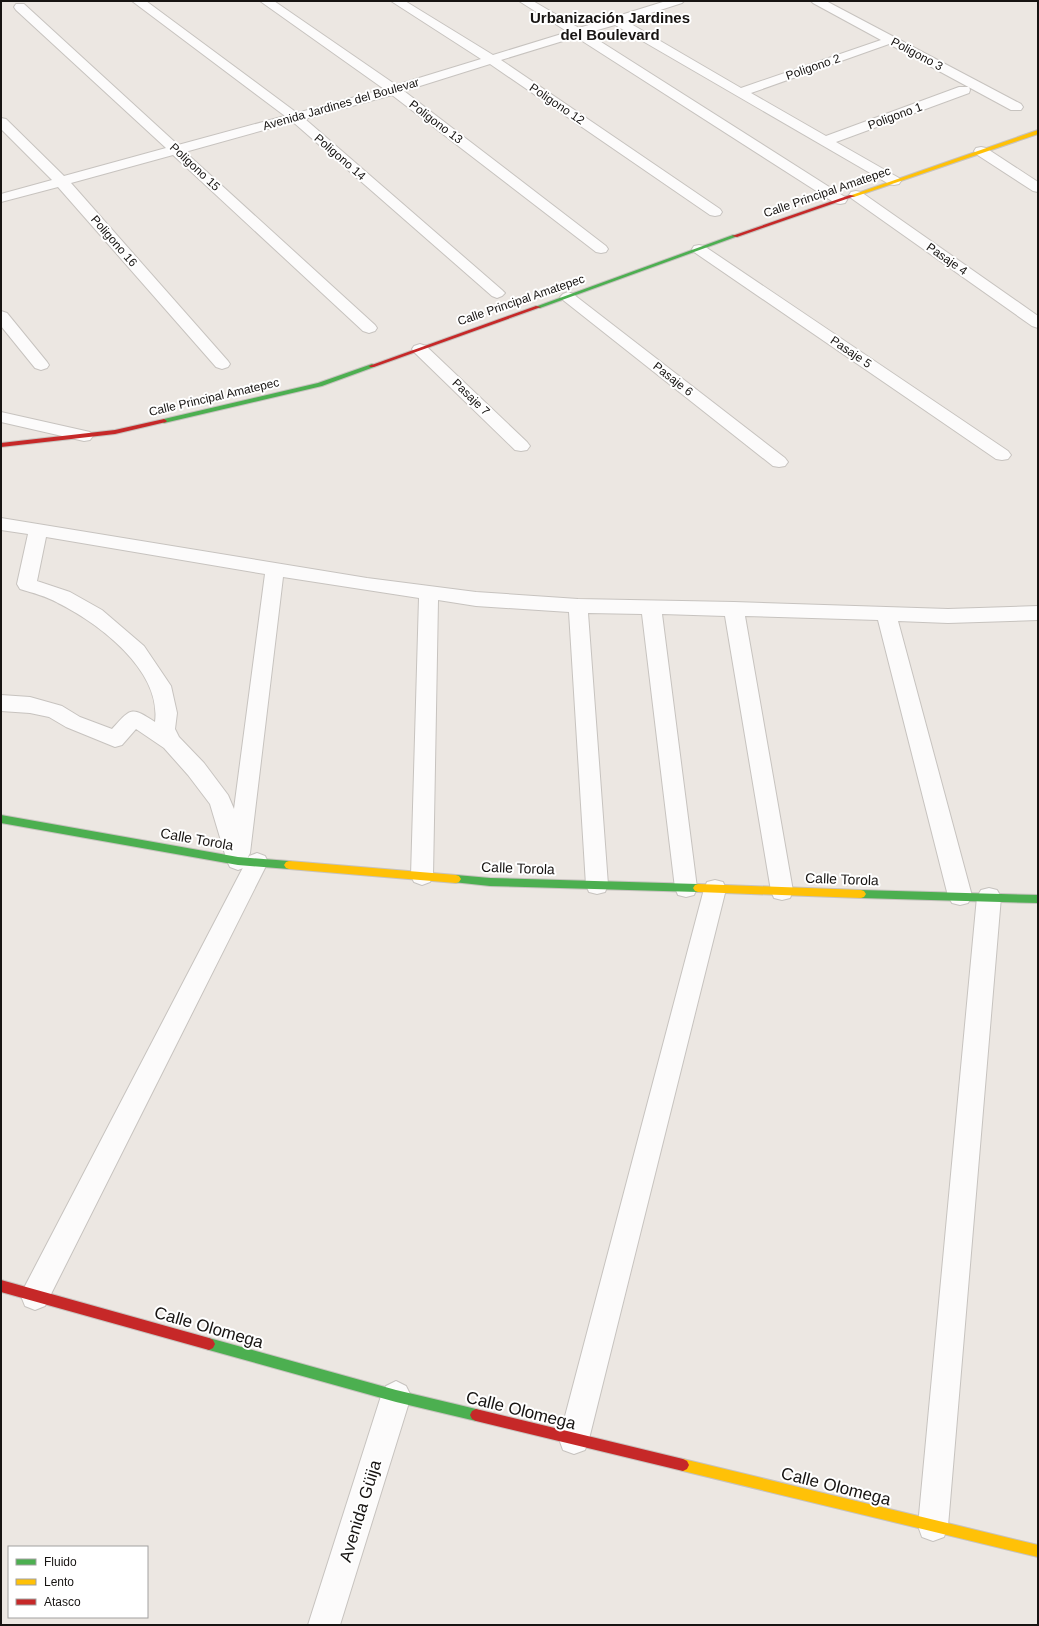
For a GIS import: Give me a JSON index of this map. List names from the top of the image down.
{
  "streets": {
    "street": [
      "Poligono 3",
      "Poligono 2",
      "Avenida Jardines del Boulevar",
      "Poligono 12",
      "Poligono 1",
      "Poligono 13",
      "Poligono 14",
      "Poligono 15",
      "Calle Principal Amatepec",
      "Poligono 16",
      "Pasaje 4",
      "Pasaje 5",
      "Pasaje 6",
      "Pasaje 7",
      "Calle Torola",
      "Calle Olomega",
      "Avenida Güija"
    ]
  },
  "crossings": [
    ["Avenida Jardines del Boulevar", "Poligono 12"],
    ["Avenida Jardines del Boulevar", "Poligono 13"],
    ["Avenida Jardines del Boulevar", "Poligono 14"],
    ["Avenida Jardines del Boulevar", "Poligono 15"],
    ["Avenida Jardines del Boulevar", "Poligono 16"],
    ["Calle Principal Amatepec", "Pasaje 4"],
    ["Calle Principal Amatepec", "Pasaje 5"],
    ["Calle Principal Amatepec", "Pasaje 6"],
    ["Calle Principal Amatepec", "Pasaje 7"],
    ["Calle Olomega", "Avenida Güija"]
  ],
  "districts": ["Urbanización Jardines del Boulevard"],
  "legend": ["Fluido", "Lento", "Atasco"]
}
